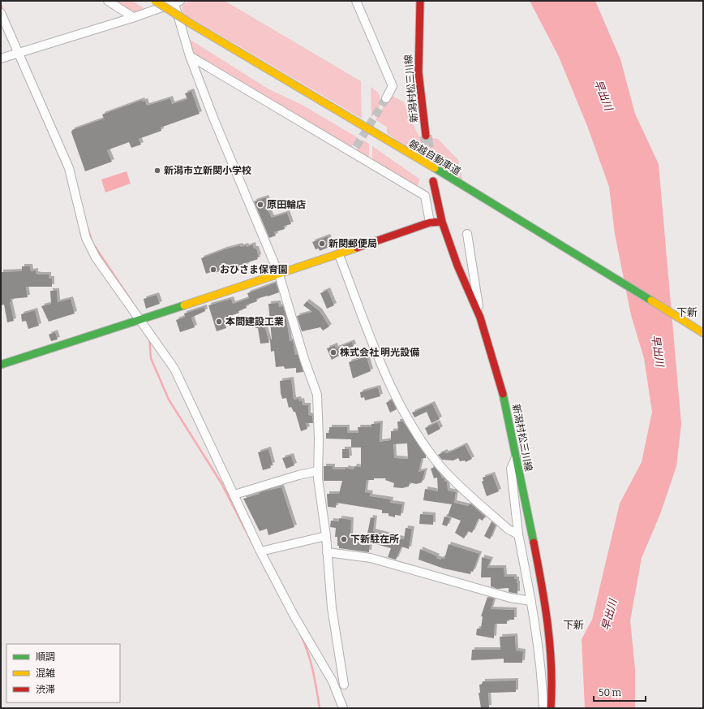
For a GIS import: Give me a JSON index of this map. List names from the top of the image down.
{
  "streets": {
    "main road": ["新潟村松三川線", "磐越自動車道"]
  },
  "districts": ["下新", "下新"],
  "water": ["早出川"],
  "places": [
    "新潟市立新関小学校",
    "原田輪店",
    "新関郵便局",
    "おひさま保育園",
    "本間建設工業",
    "株式会社 明光設備",
    "下新駐在所"
  ],
  "legend": ["順調", "混雑", "渋滞"],
  "scale_bar": "50 m"
}
